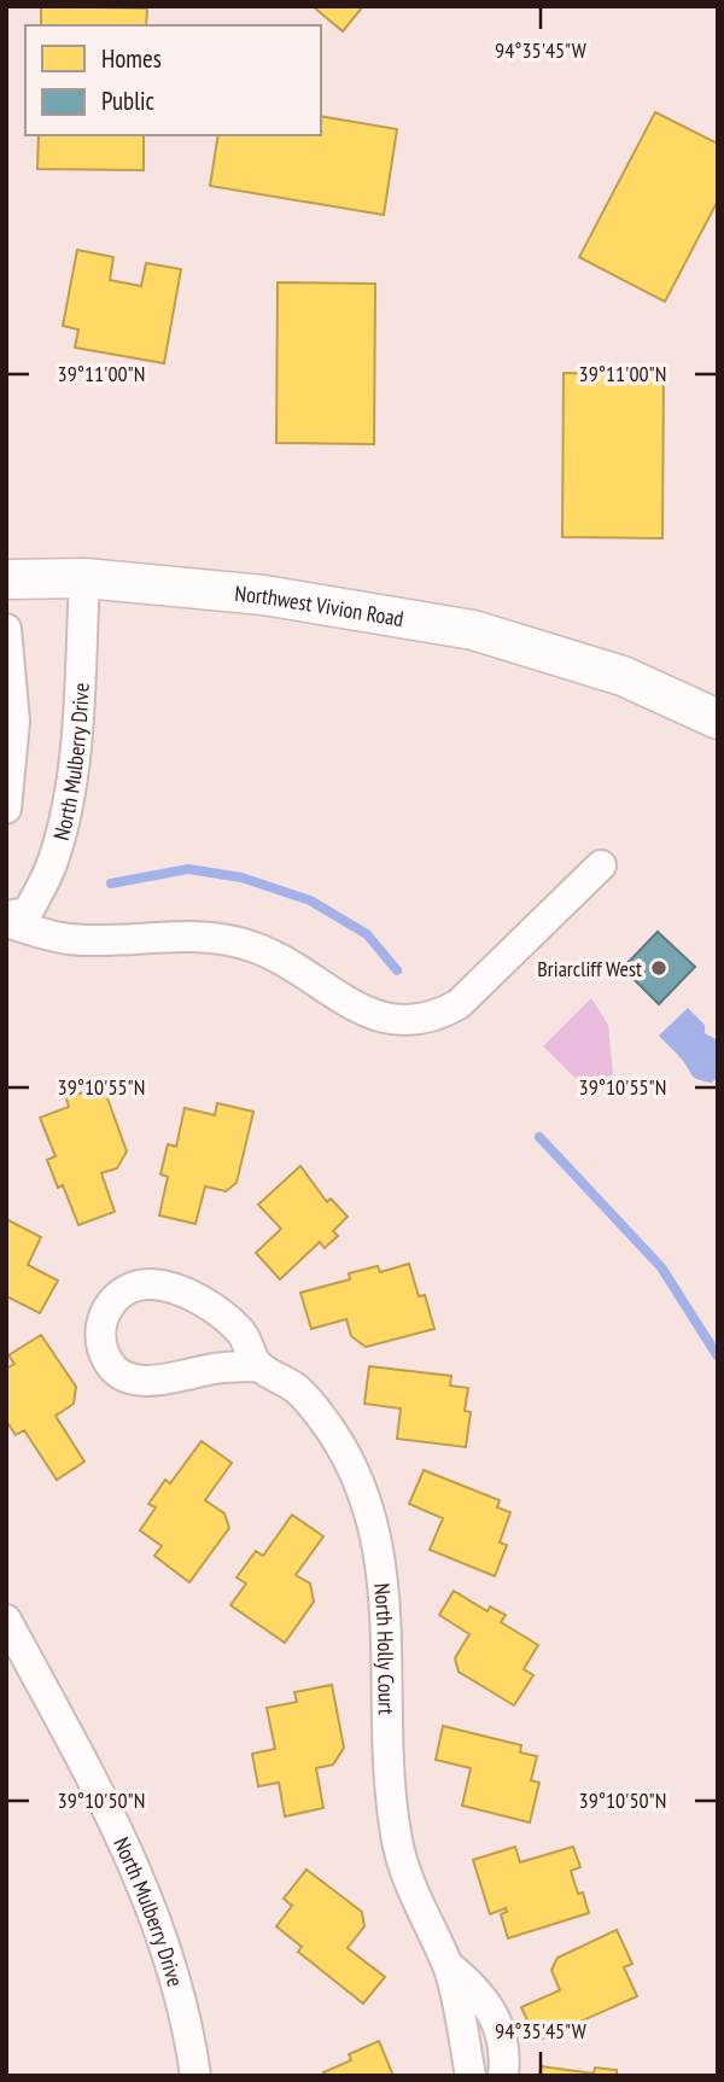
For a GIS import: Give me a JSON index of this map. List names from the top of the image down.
{
  "streets": {
    "main road": ["Northwest Vivion Road"],
    "street": ["North Mulberry Drive", "North Holly Court"]
  },
  "crossings": [
    ["Northwest Vivion Road", "North Mulberry Drive"]
  ],
  "places": ["Briarcliff West"],
  "legend": ["Homes", "Public"],
  "coordinates": [
    "94°35'45\"W",
    "39°11'00\"N",
    "39°10'55\"N",
    "39°10'50\"N"
  ]
}
